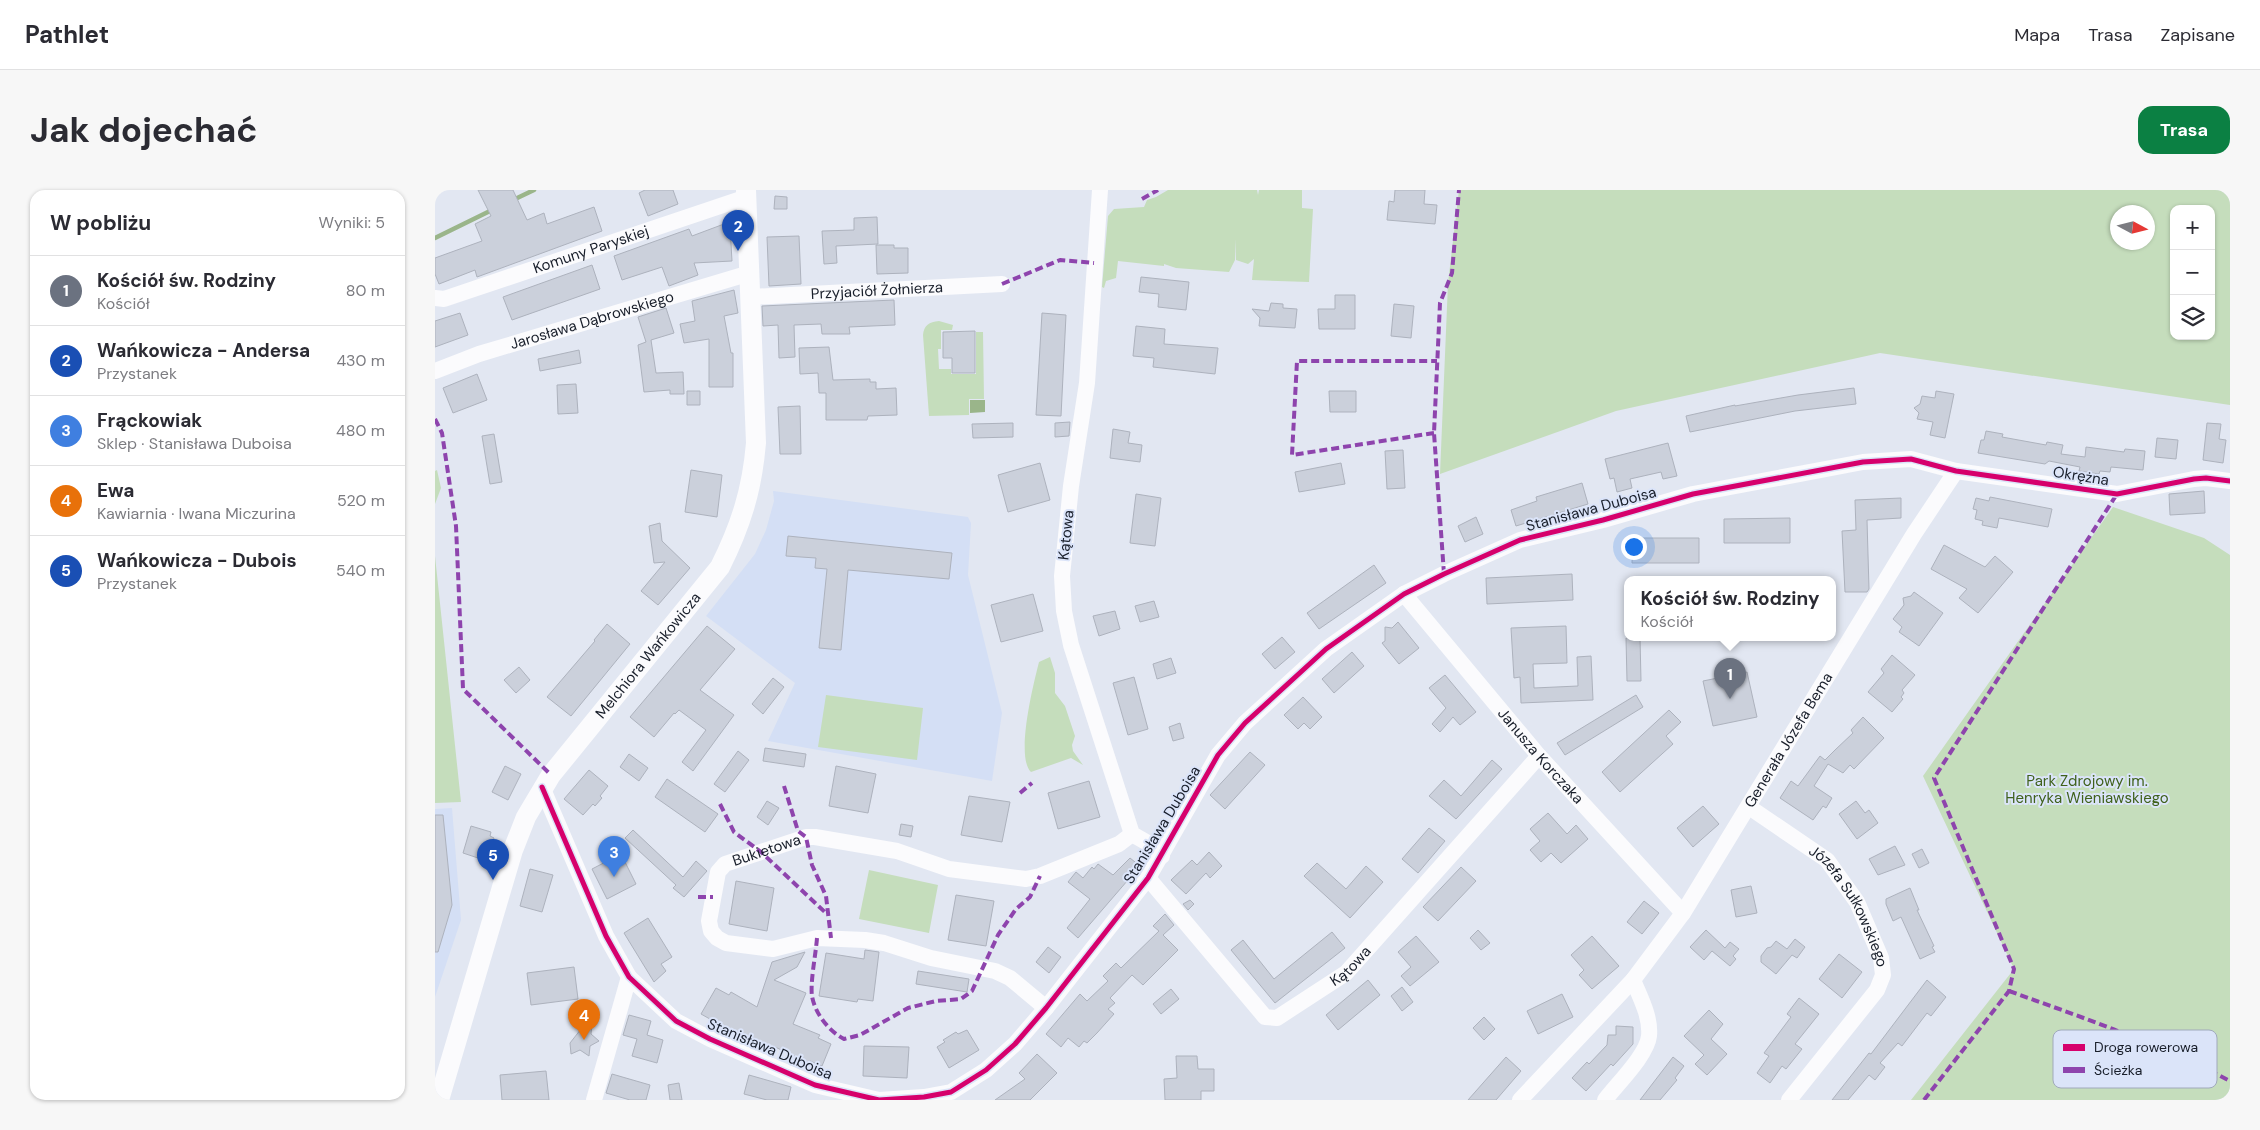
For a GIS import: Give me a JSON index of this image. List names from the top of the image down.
{
  "streets": {
    "street": [
      "Komuny Paryskiej",
      "Przyjaciół Żołnierza",
      "Jarosława Dąbrowskiego",
      "Okrężna",
      "Stanisława Duboisa",
      "Kątowa",
      "Melchiora Wańkowicza",
      "Generała Józefa Bema",
      "Janusza Korczaka",
      "Bukietowa",
      "Józefa Sułkowskiego"
    ]
  },
  "crossings": [
    ["Komuny Paryskiej", "Melchiora Wańkowicza"],
    ["Przyjaciół Żołnierza", "Melchiora Wańkowicza"],
    ["Jarosława Dąbrowskiego", "Melchiora Wańkowicza"],
    ["Okrężna", "Stanisława Duboisa"],
    ["Okrężna", "Generała Józefa Bema"],
    ["Stanisława Duboisa", "Kątowa"],
    ["Stanisława Duboisa", "Melchiora Wańkowicza"],
    ["Stanisława Duboisa", "Generała Józefa Bema"],
    ["Stanisława Duboisa", "Janusza Korczaka"],
    ["Stanisława Duboisa", "Bukietowa"],
    ["Kątowa", "Janusza Korczaka"],
    ["Kątowa", "Bukietowa"],
    ["Generała Józefa Bema", "Janusza Korczaka"],
    ["Generała Józefa Bema", "Józefa Sułkowskiego"]
  ],
  "parks": ["Park Zdrojowy im. Henryka Wieniawskiego"],
  "legend": ["Droga rowerowa", "Ścieżka"],
  "north": "right",
  "page": {
    "header": "Pathlet",
    "nav": ["Mapa", "Trasa", "Zapisane"],
    "buttons": "Trasa",
    "title": "Jak dojechać",
    "heading": ["W pobliżu", "Wyniki: 5"],
    "map_buttons": ["+", "−"],
    "pins": [
      "2",
      "1",
      "3",
      "5",
      "4"
    ],
    "list": [
      {
        "mark": "1",
        "name": "Kościół św. Rodziny",
        "note": "Kościół",
        "value": "80 m"
      },
      {
        "mark": "2",
        "name": "Wańkowicza - Andersa",
        "note": "Przystanek",
        "value": "430 m"
      },
      {
        "mark": "3",
        "name": "Frąckowiak",
        "note": "Sklep · Stanisława Duboisa",
        "value": "480 m"
      },
      {
        "mark": "4",
        "name": "Ewa",
        "note": "Kawiarnia · Iwana Miczurina",
        "value": "520 m"
      },
      {
        "mark": "5",
        "name": "Wańkowicza - Dubois",
        "note": "Przystanek",
        "value": "540 m"
      }
    ],
    "popup": ["Kościół św. Rodziny", "Kościół"]
  }
}
